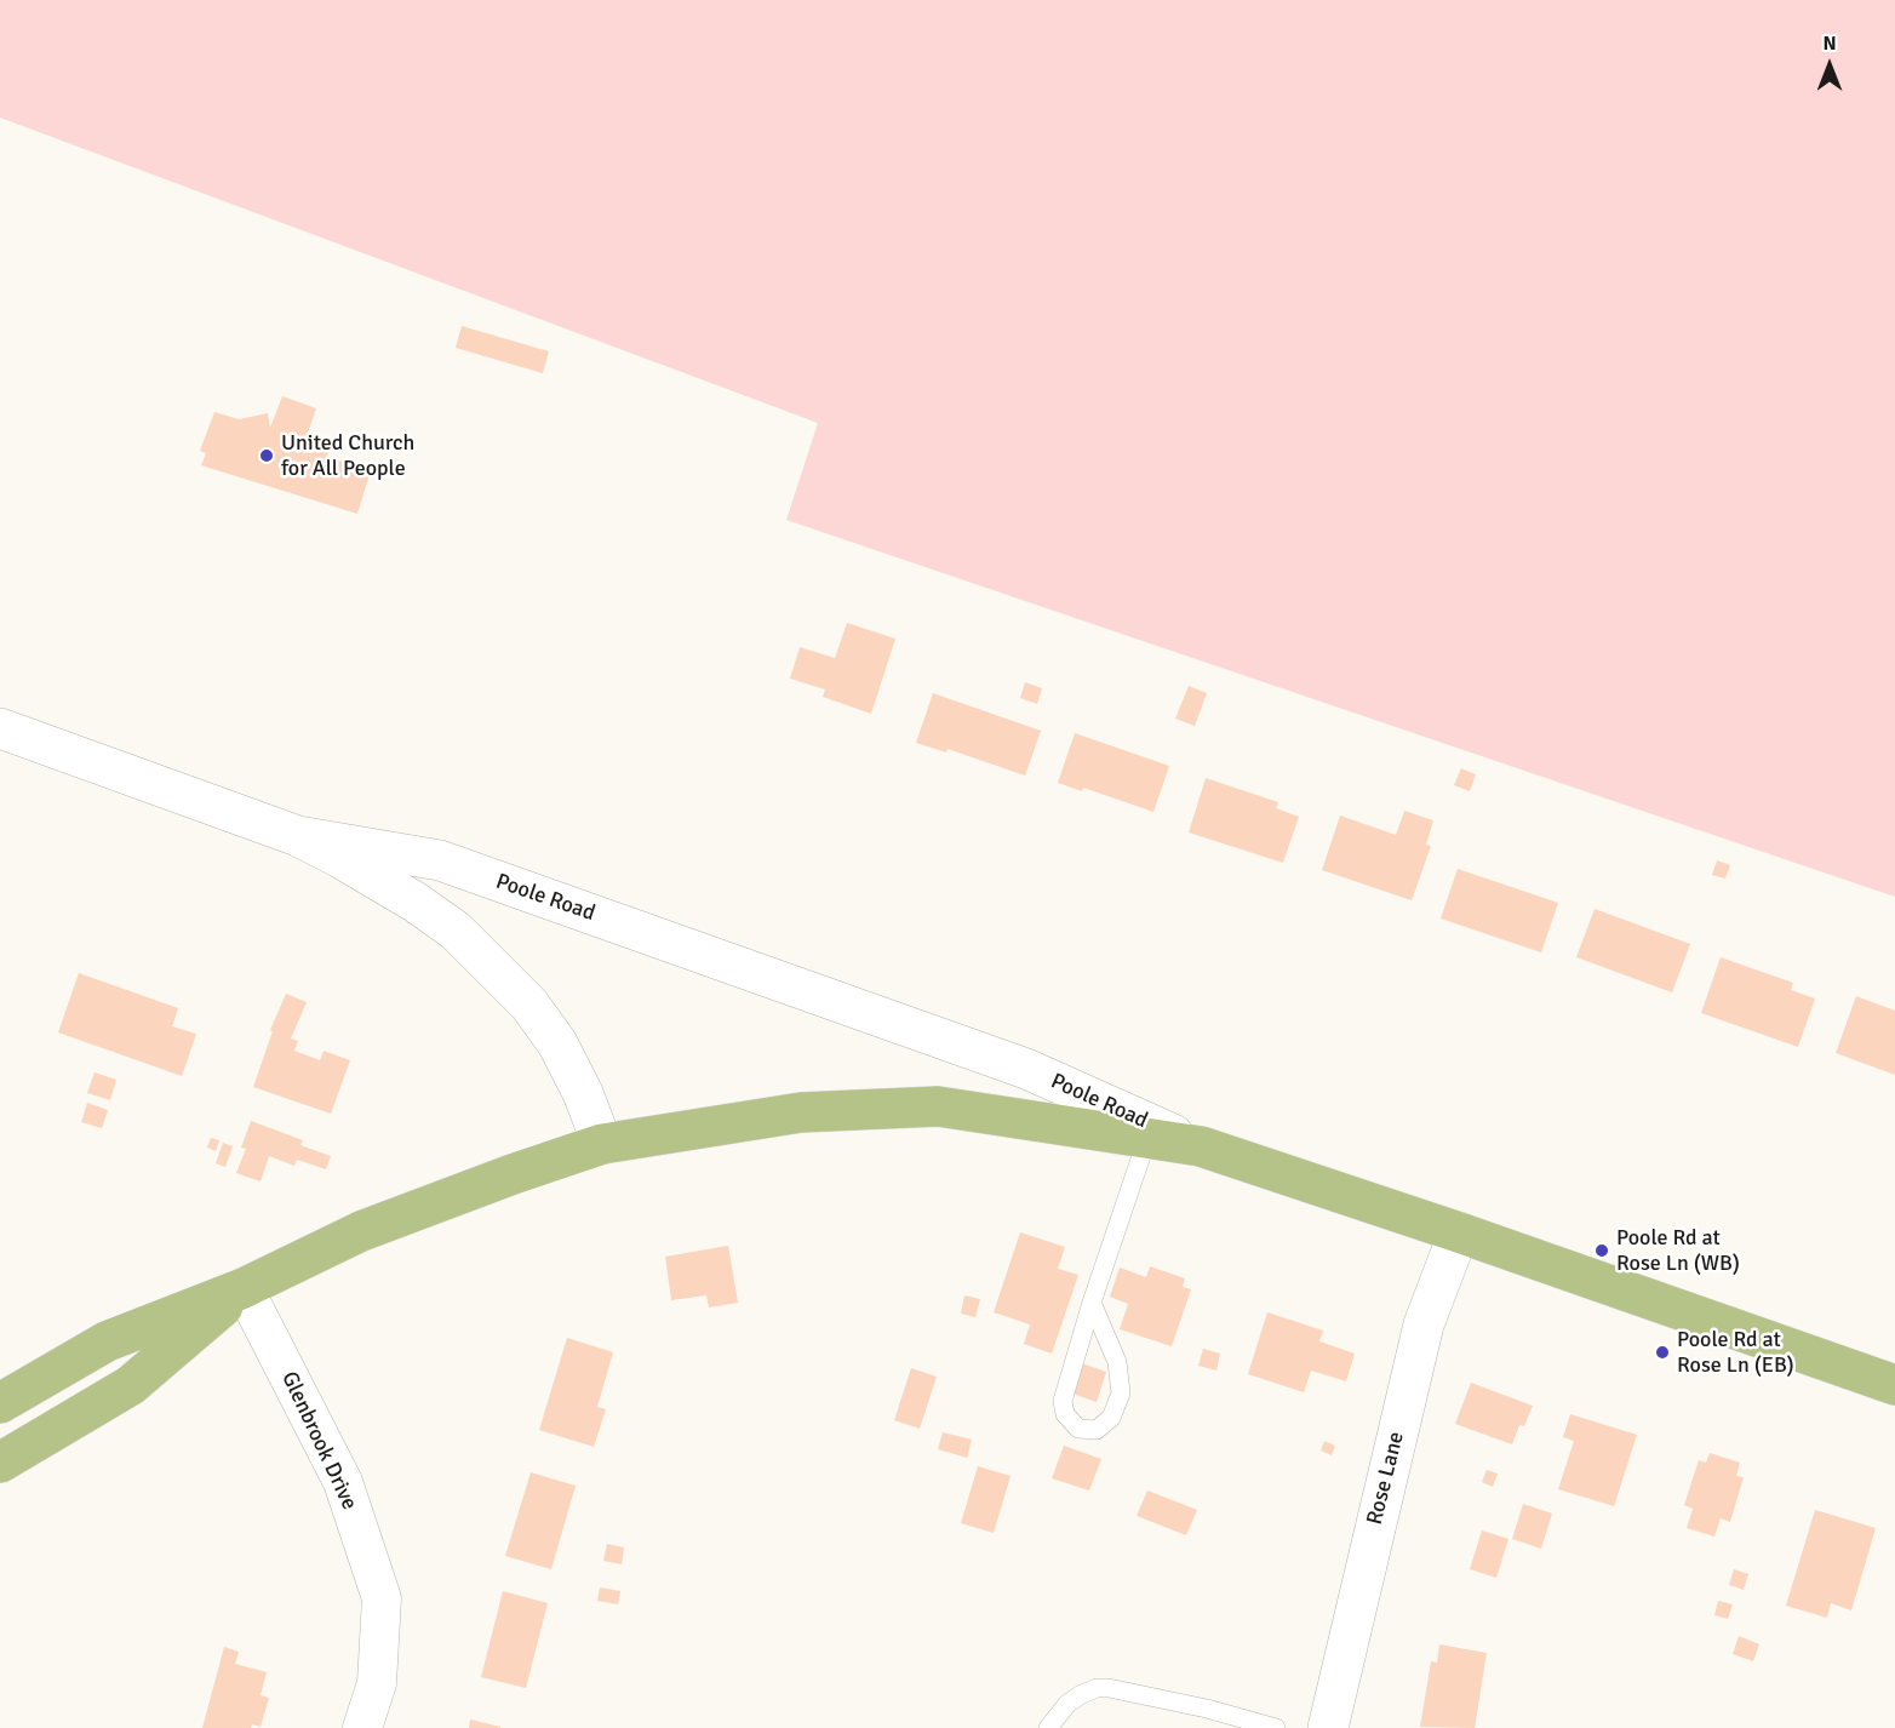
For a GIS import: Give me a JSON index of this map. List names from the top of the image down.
{
  "streets": {
    "main road": ["Poole Road", "Rose Lane"],
    "street": ["Glenbrook Drive"]
  },
  "places": ["United Church for All People", "Poole Rd at Rose Ln (WB)", "Poole Rd at Rose Ln (EB)"],
  "north": "top"
}
